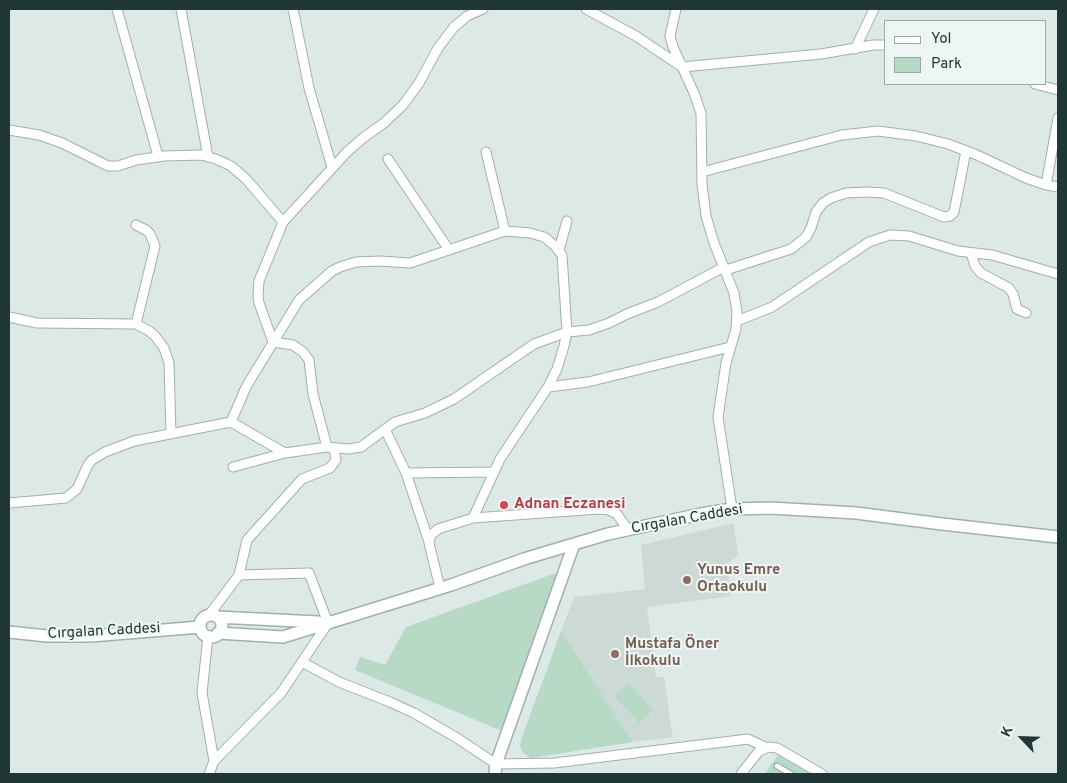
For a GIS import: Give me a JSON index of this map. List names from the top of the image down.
{
  "streets": {
    "street": ["Cırgalan Caddesi"]
  },
  "places": ["Adnan Eczanesi", "Yunus Emre Ortaokulu", "Mustafa Öner İlkokulu"],
  "legend": ["Yol", "Park"],
  "north": "top left"
}
